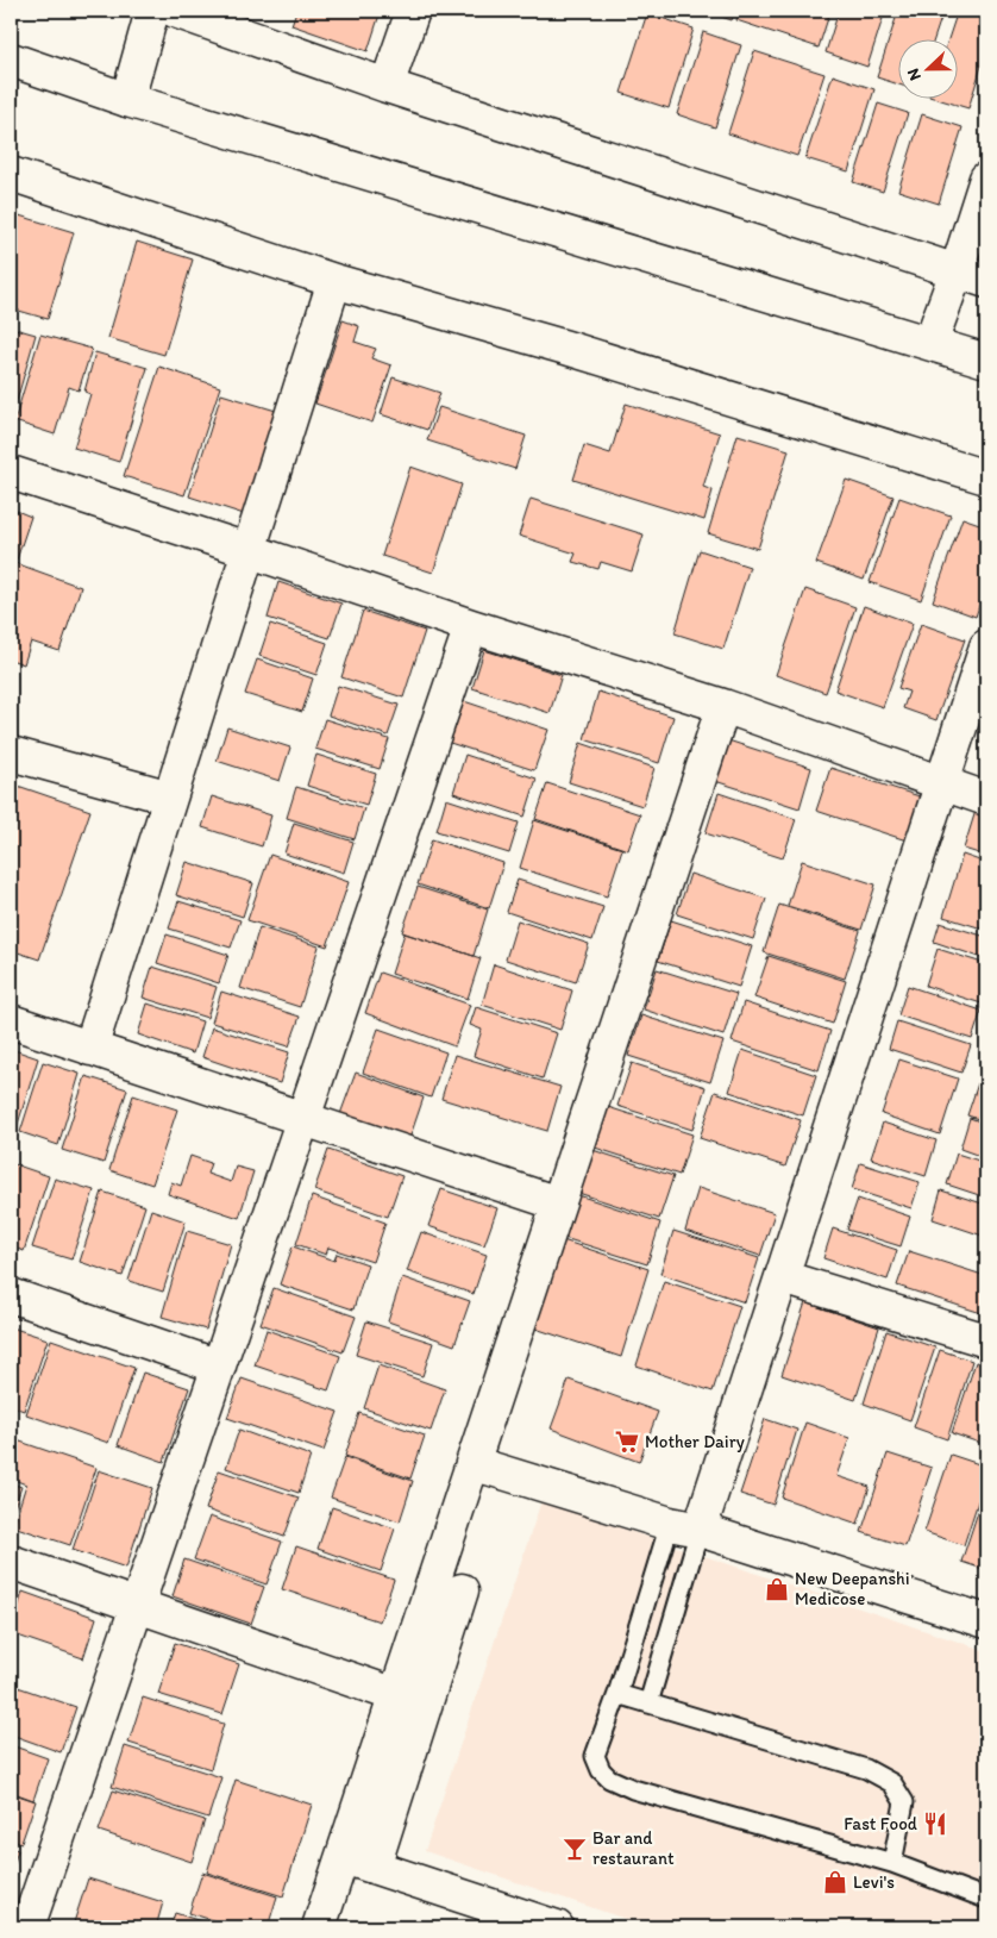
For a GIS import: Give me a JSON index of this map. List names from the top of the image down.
{
  "places": {
    "supermarket": ["Mother Dairy"],
    "shop": ["New Deepanshi Medicose", "Levi's"],
    "restaurant": ["Fast Food"],
    "bar": ["Bar and restaurant"]
  },
  "north": "left"
}
